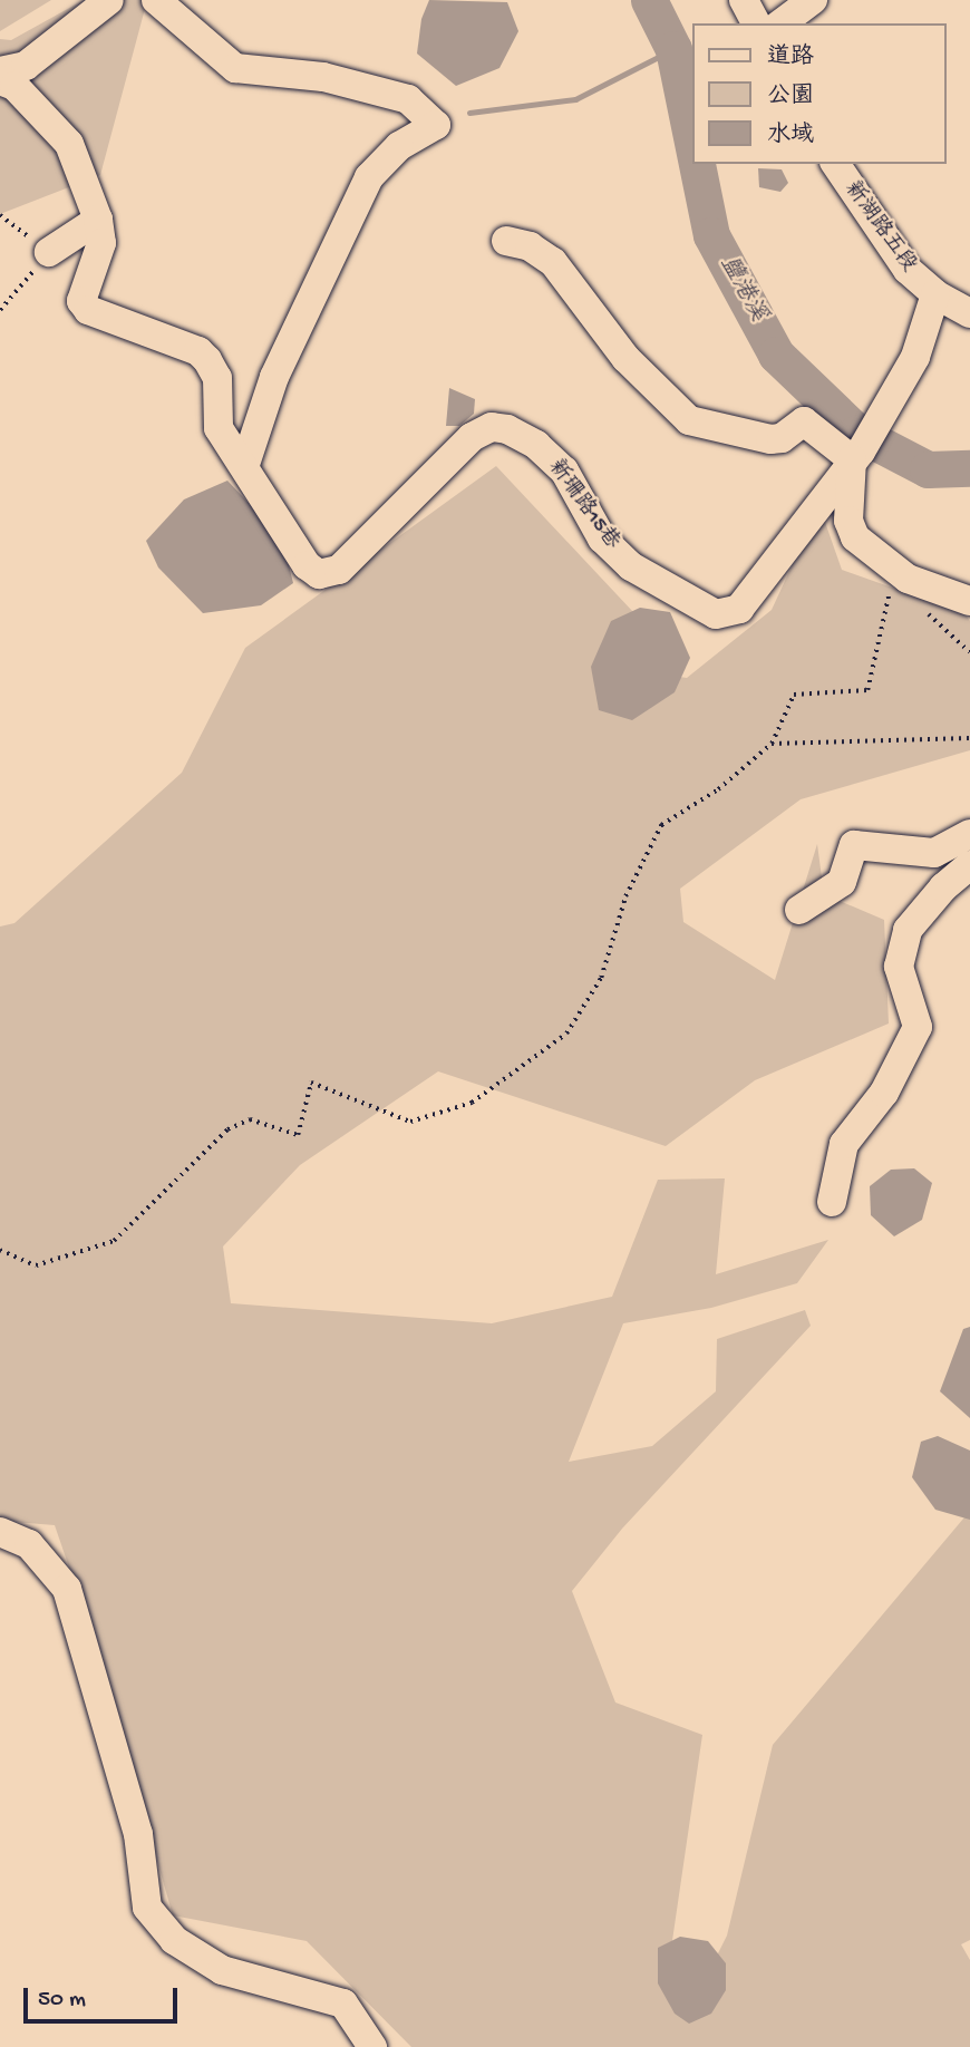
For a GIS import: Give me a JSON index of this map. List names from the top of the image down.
{
  "streets": {
    "street": ["新湖路五段", "新珊路15巷"]
  },
  "water": ["鹽港溪"],
  "legend": ["道路", "公園", "水域"],
  "scale_bar": "50 m"
}
